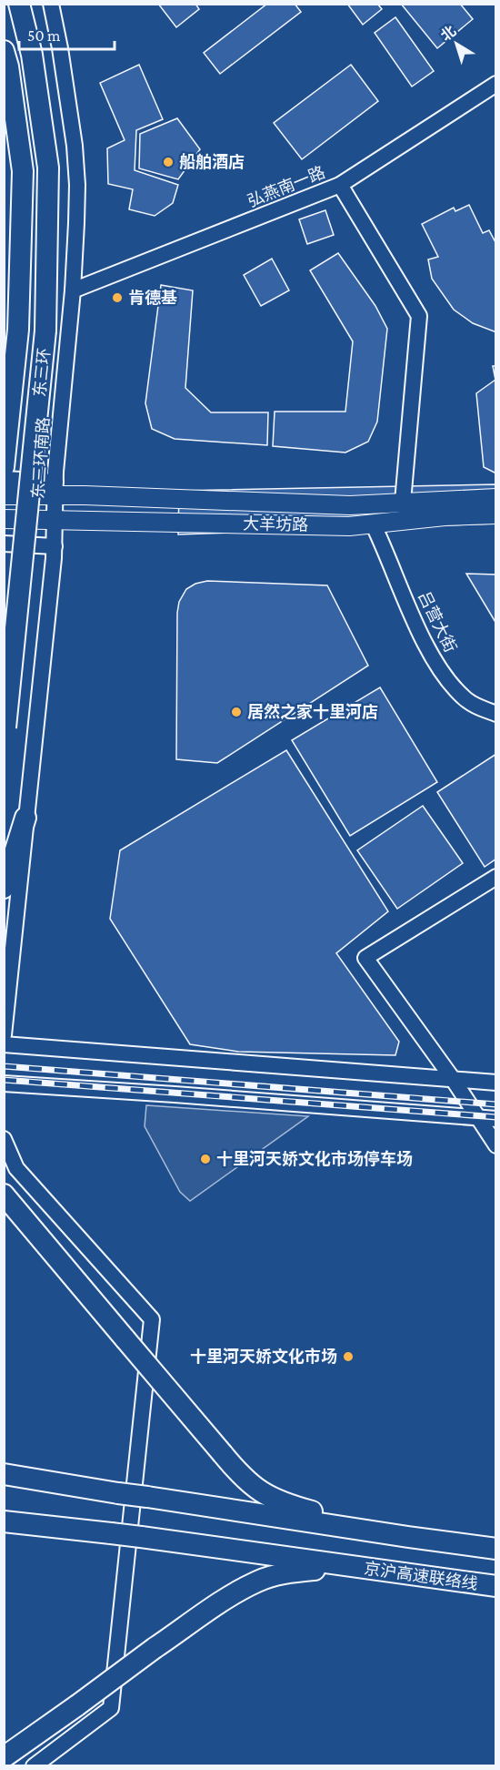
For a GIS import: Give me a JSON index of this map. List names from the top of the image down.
{
  "streets": {
    "highway": ["东三环", "京沪高速联络线"],
    "main road": ["大羊坊路"],
    "street": ["弘燕南一路", "东三环南路", "吕营大街"]
  },
  "crossings": [
    ["弘燕南一路", "东三环南路"],
    ["东三环南路", "大羊坊路"],
    ["大羊坊路", "吕营大街"]
  ],
  "places": [
    "船舶酒店",
    "肯德基",
    "居然之家十里河店",
    "十里河天娇文化市场停车场",
    "十里河天娇文化市场"
  ],
  "scale_bar": "50 m",
  "north": "top left"
}
